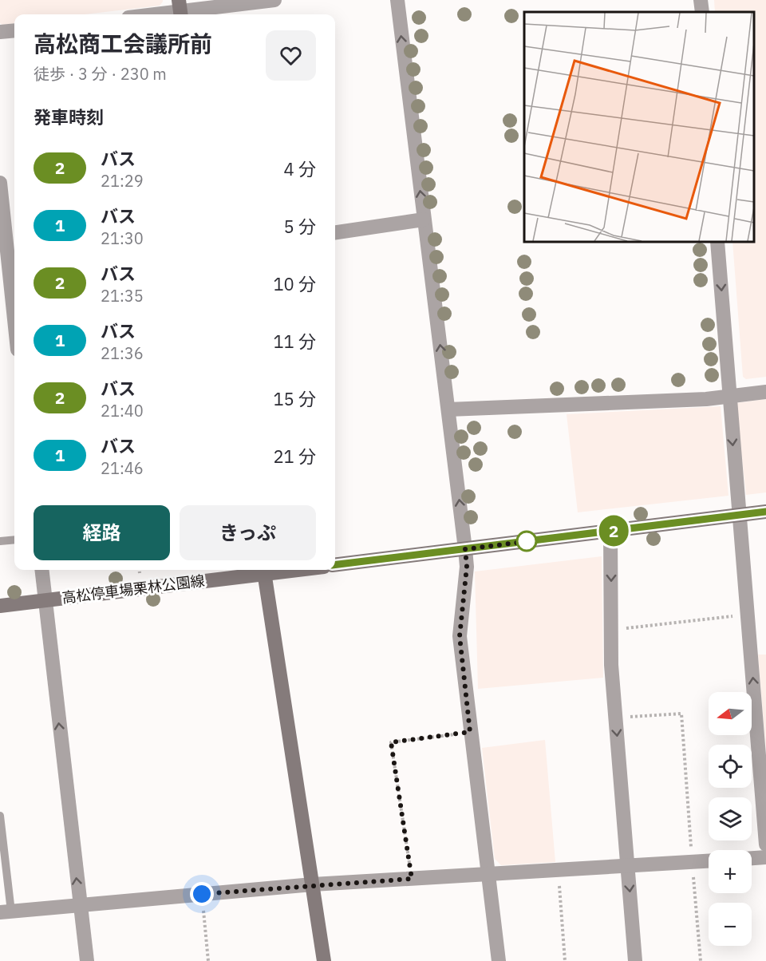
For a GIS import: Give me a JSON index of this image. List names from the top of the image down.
{
  "streets": {
    "main road": ["高松停車場栗林公園線"]
  },
  "lines": ["bus line 2"],
  "north": "left",
  "page": {
    "on_map": "2",
    "heading": [
      ["高松商工会議所前", "徒歩 · 3 分 · 230 m"],
      "発車時刻"
    ],
    "list": [
      {
        "mark": "2",
        "name": "バス",
        "note": "21:29",
        "value": "4 分"
      },
      {
        "mark": "1",
        "name": "バス",
        "note": "21:30",
        "value": "5 分"
      },
      {
        "mark": "2",
        "name": "バス",
        "note": "21:35",
        "value": "10 分"
      },
      {
        "mark": "1",
        "name": "バス",
        "note": "21:36",
        "value": "11 分"
      },
      {
        "mark": "2",
        "name": "バス",
        "note": "21:40",
        "value": "15 分"
      },
      {
        "mark": "1",
        "name": "バス",
        "note": "21:46",
        "value": "21 分"
      }
    ],
    "buttons": ["経路", "きっぷ"],
    "map_buttons": ["+", "−"]
  }
}
